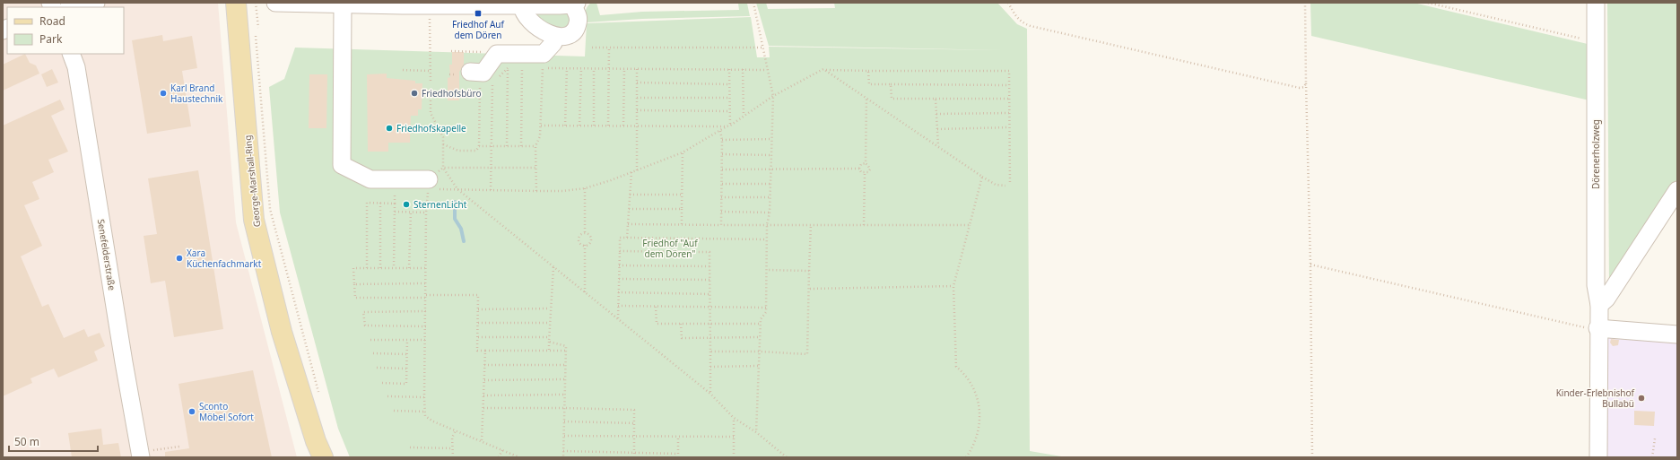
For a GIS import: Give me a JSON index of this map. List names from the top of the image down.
{
  "streets": {
    "main road": ["George-Marshall-Ring"],
    "street": ["Dörenerholzweg", "Senefelderstraße"]
  },
  "parks": ["Friedhof \"Auf dem Dören\""],
  "places": {
    "transit": ["Friedhof Auf dem Dören"],
    "other": [
      "Karl Brand Haustechnik",
      "Friedhofsbüro",
      "Friedhofskapelle",
      "SternenLicht",
      "Xara Küchenfachmarkt",
      "Kinder-Erlebnishof Bullabü",
      "Sconto Möbel Sofort"
    ]
  },
  "legend": ["Road", "Park"],
  "scale_bar": "50 m"
}
